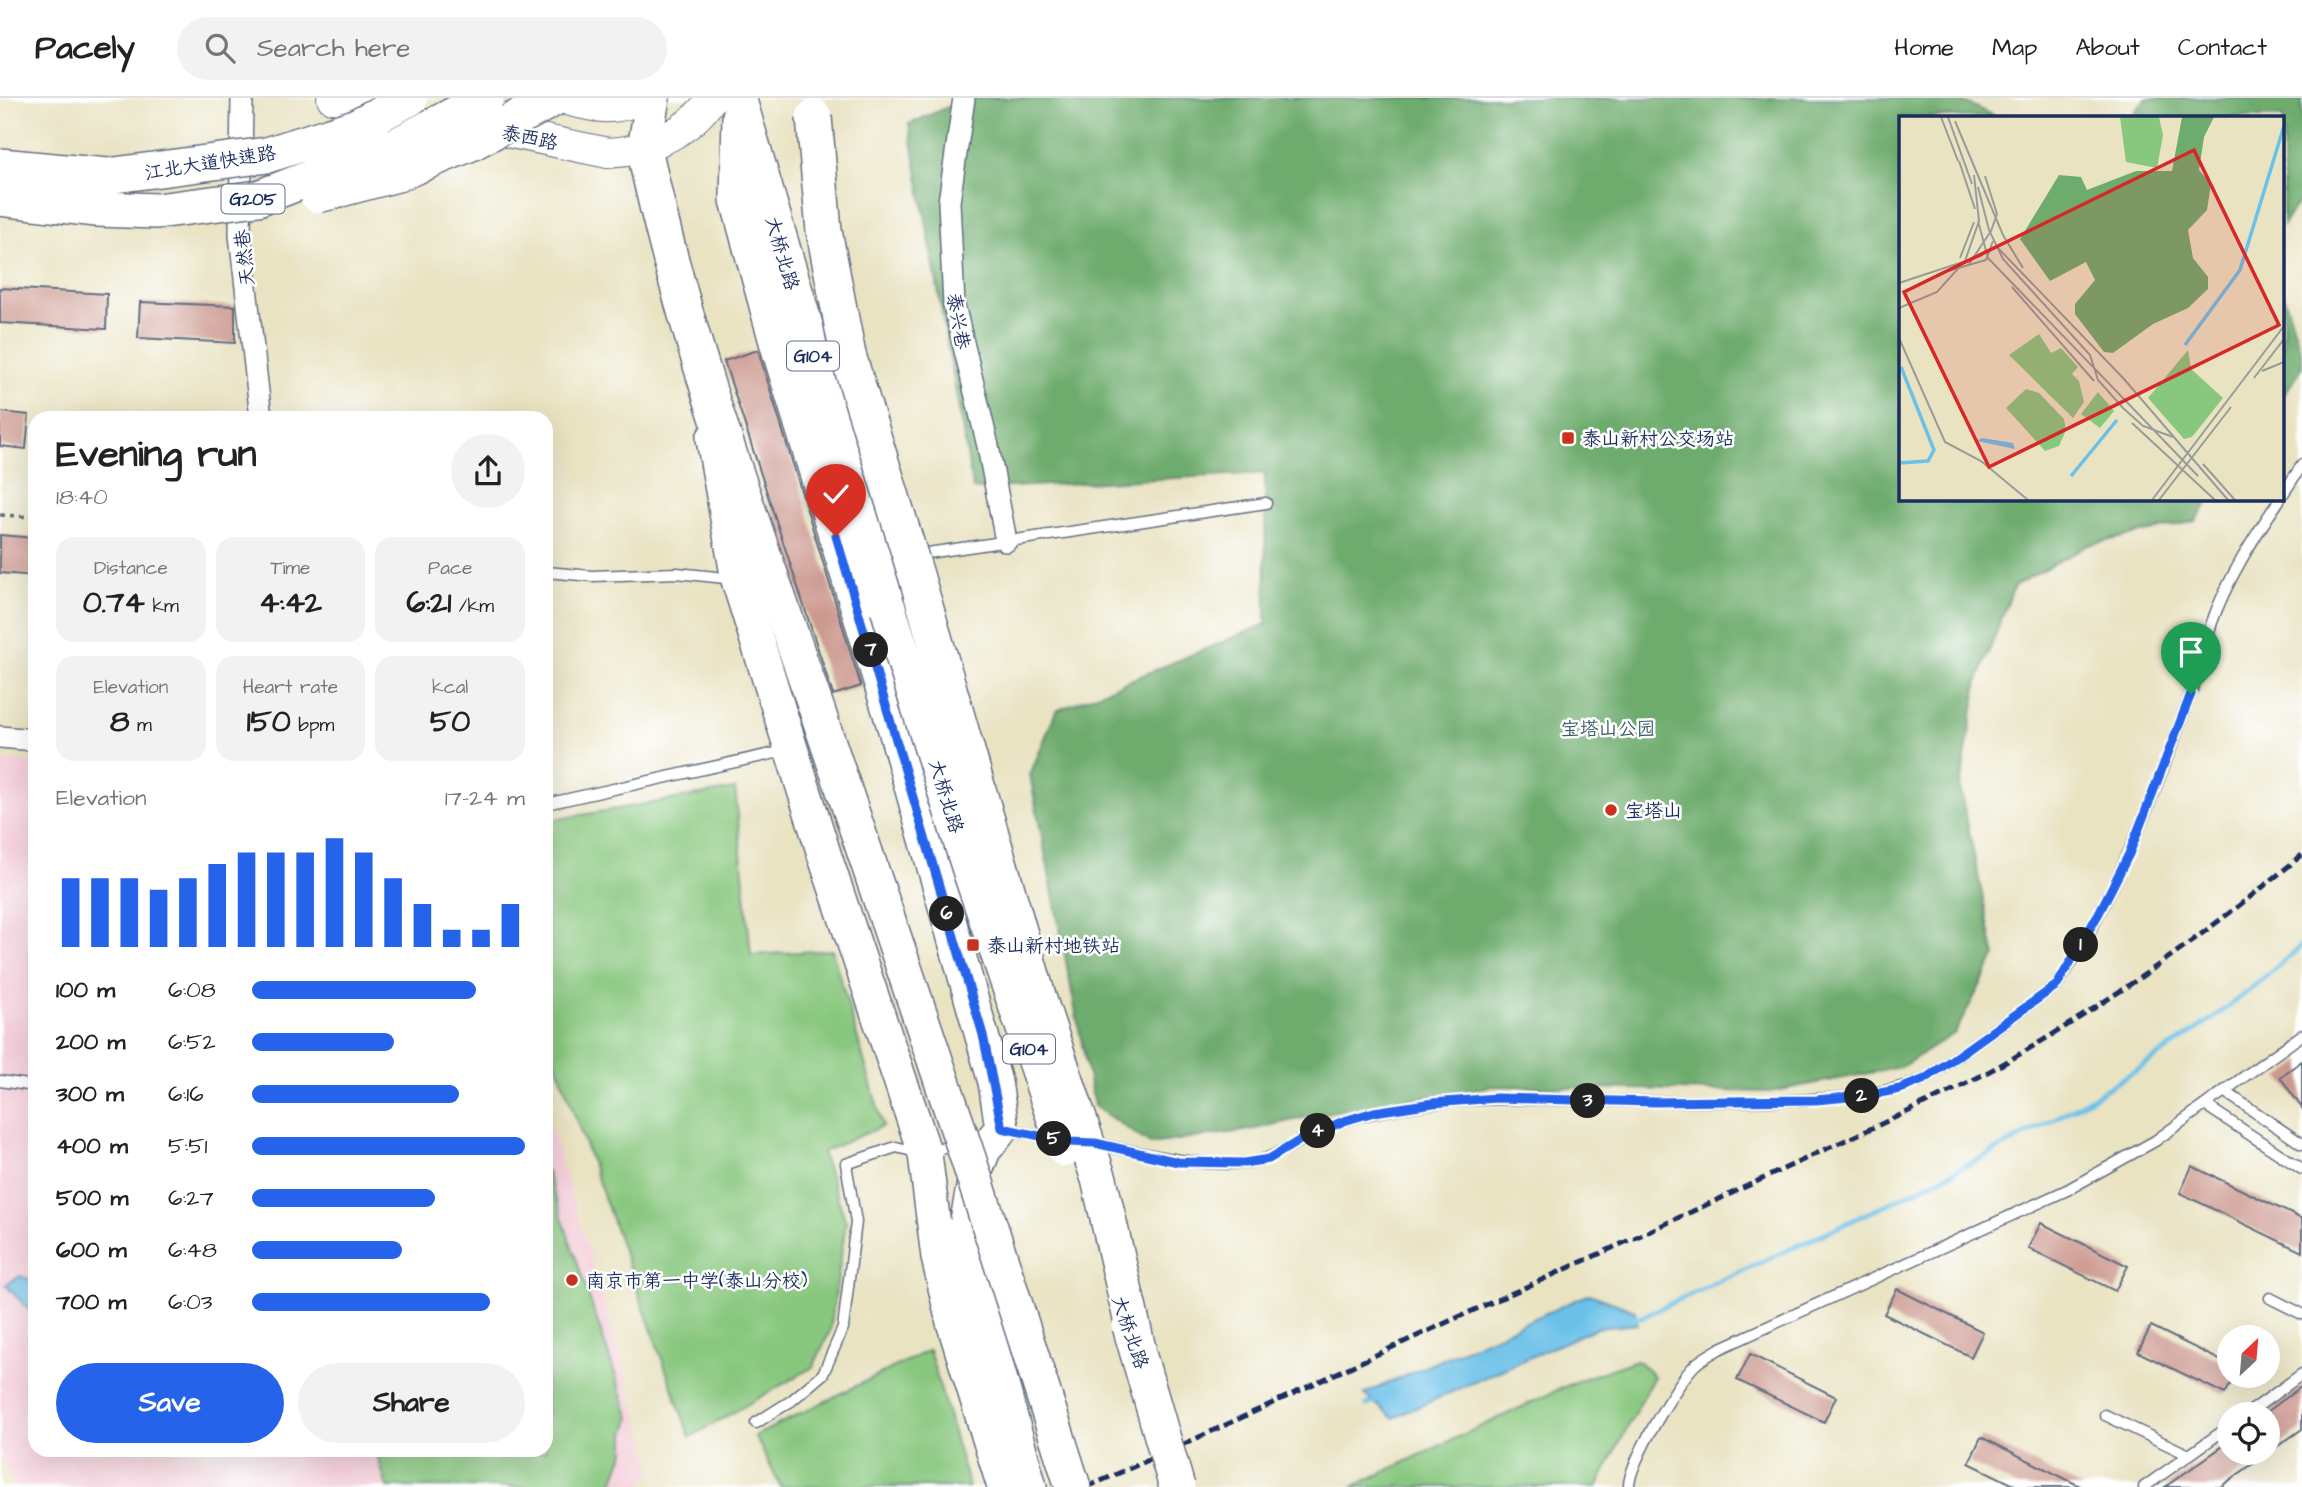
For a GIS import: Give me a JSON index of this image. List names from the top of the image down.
{
  "streets": {
    "highway": [
      "江北大道快速路",
      "G205",
      "大桥北路",
      "G104"
    ],
    "main road": ["泰西路"],
    "street": ["天然巷", "泰兴巷"]
  },
  "crossings": [
    ["泰西路", "大桥北路"]
  ],
  "parks": ["宝塔山公园"],
  "places": {
    "transit": ["泰山新村公交场站", "泰山新村地铁站"],
    "other": ["宝塔山", "南京市第一中学(泰山分校)"]
  },
  "north": "top right",
  "page": {
    "header": "Pacely",
    "search": "Search here",
    "nav": [
      "Home",
      "Map",
      "About",
      "Contact"
    ],
    "heading": ["Evening run", "18:40"],
    "stats": [
      ["Distance", "0.74 km"],
      ["Time", "4:42"],
      ["Pace", "6:21 /km"],
      ["Elevation", "8 m"],
      ["Heart rate", "150 bpm"],
      ["kcal", "50"]
    ],
    "pins": [
      "7",
      "6",
      "1",
      "2",
      "3",
      "4",
      "5"
    ],
    "chart": ["Elevation", "17–24 m"],
    "list": [
      {
        "name": "100 m",
        "note": "6:08"
      },
      {
        "name": "200 m",
        "note": "6:52"
      },
      {
        "name": "300 m",
        "note": "6:16"
      },
      {
        "name": "400 m",
        "note": "5:51"
      },
      {
        "name": "500 m",
        "note": "6:27"
      },
      {
        "name": "600 m",
        "note": "6:48"
      },
      {
        "name": "700 m",
        "note": "6:03"
      }
    ],
    "buttons": ["Save", "Share"]
  }
}
